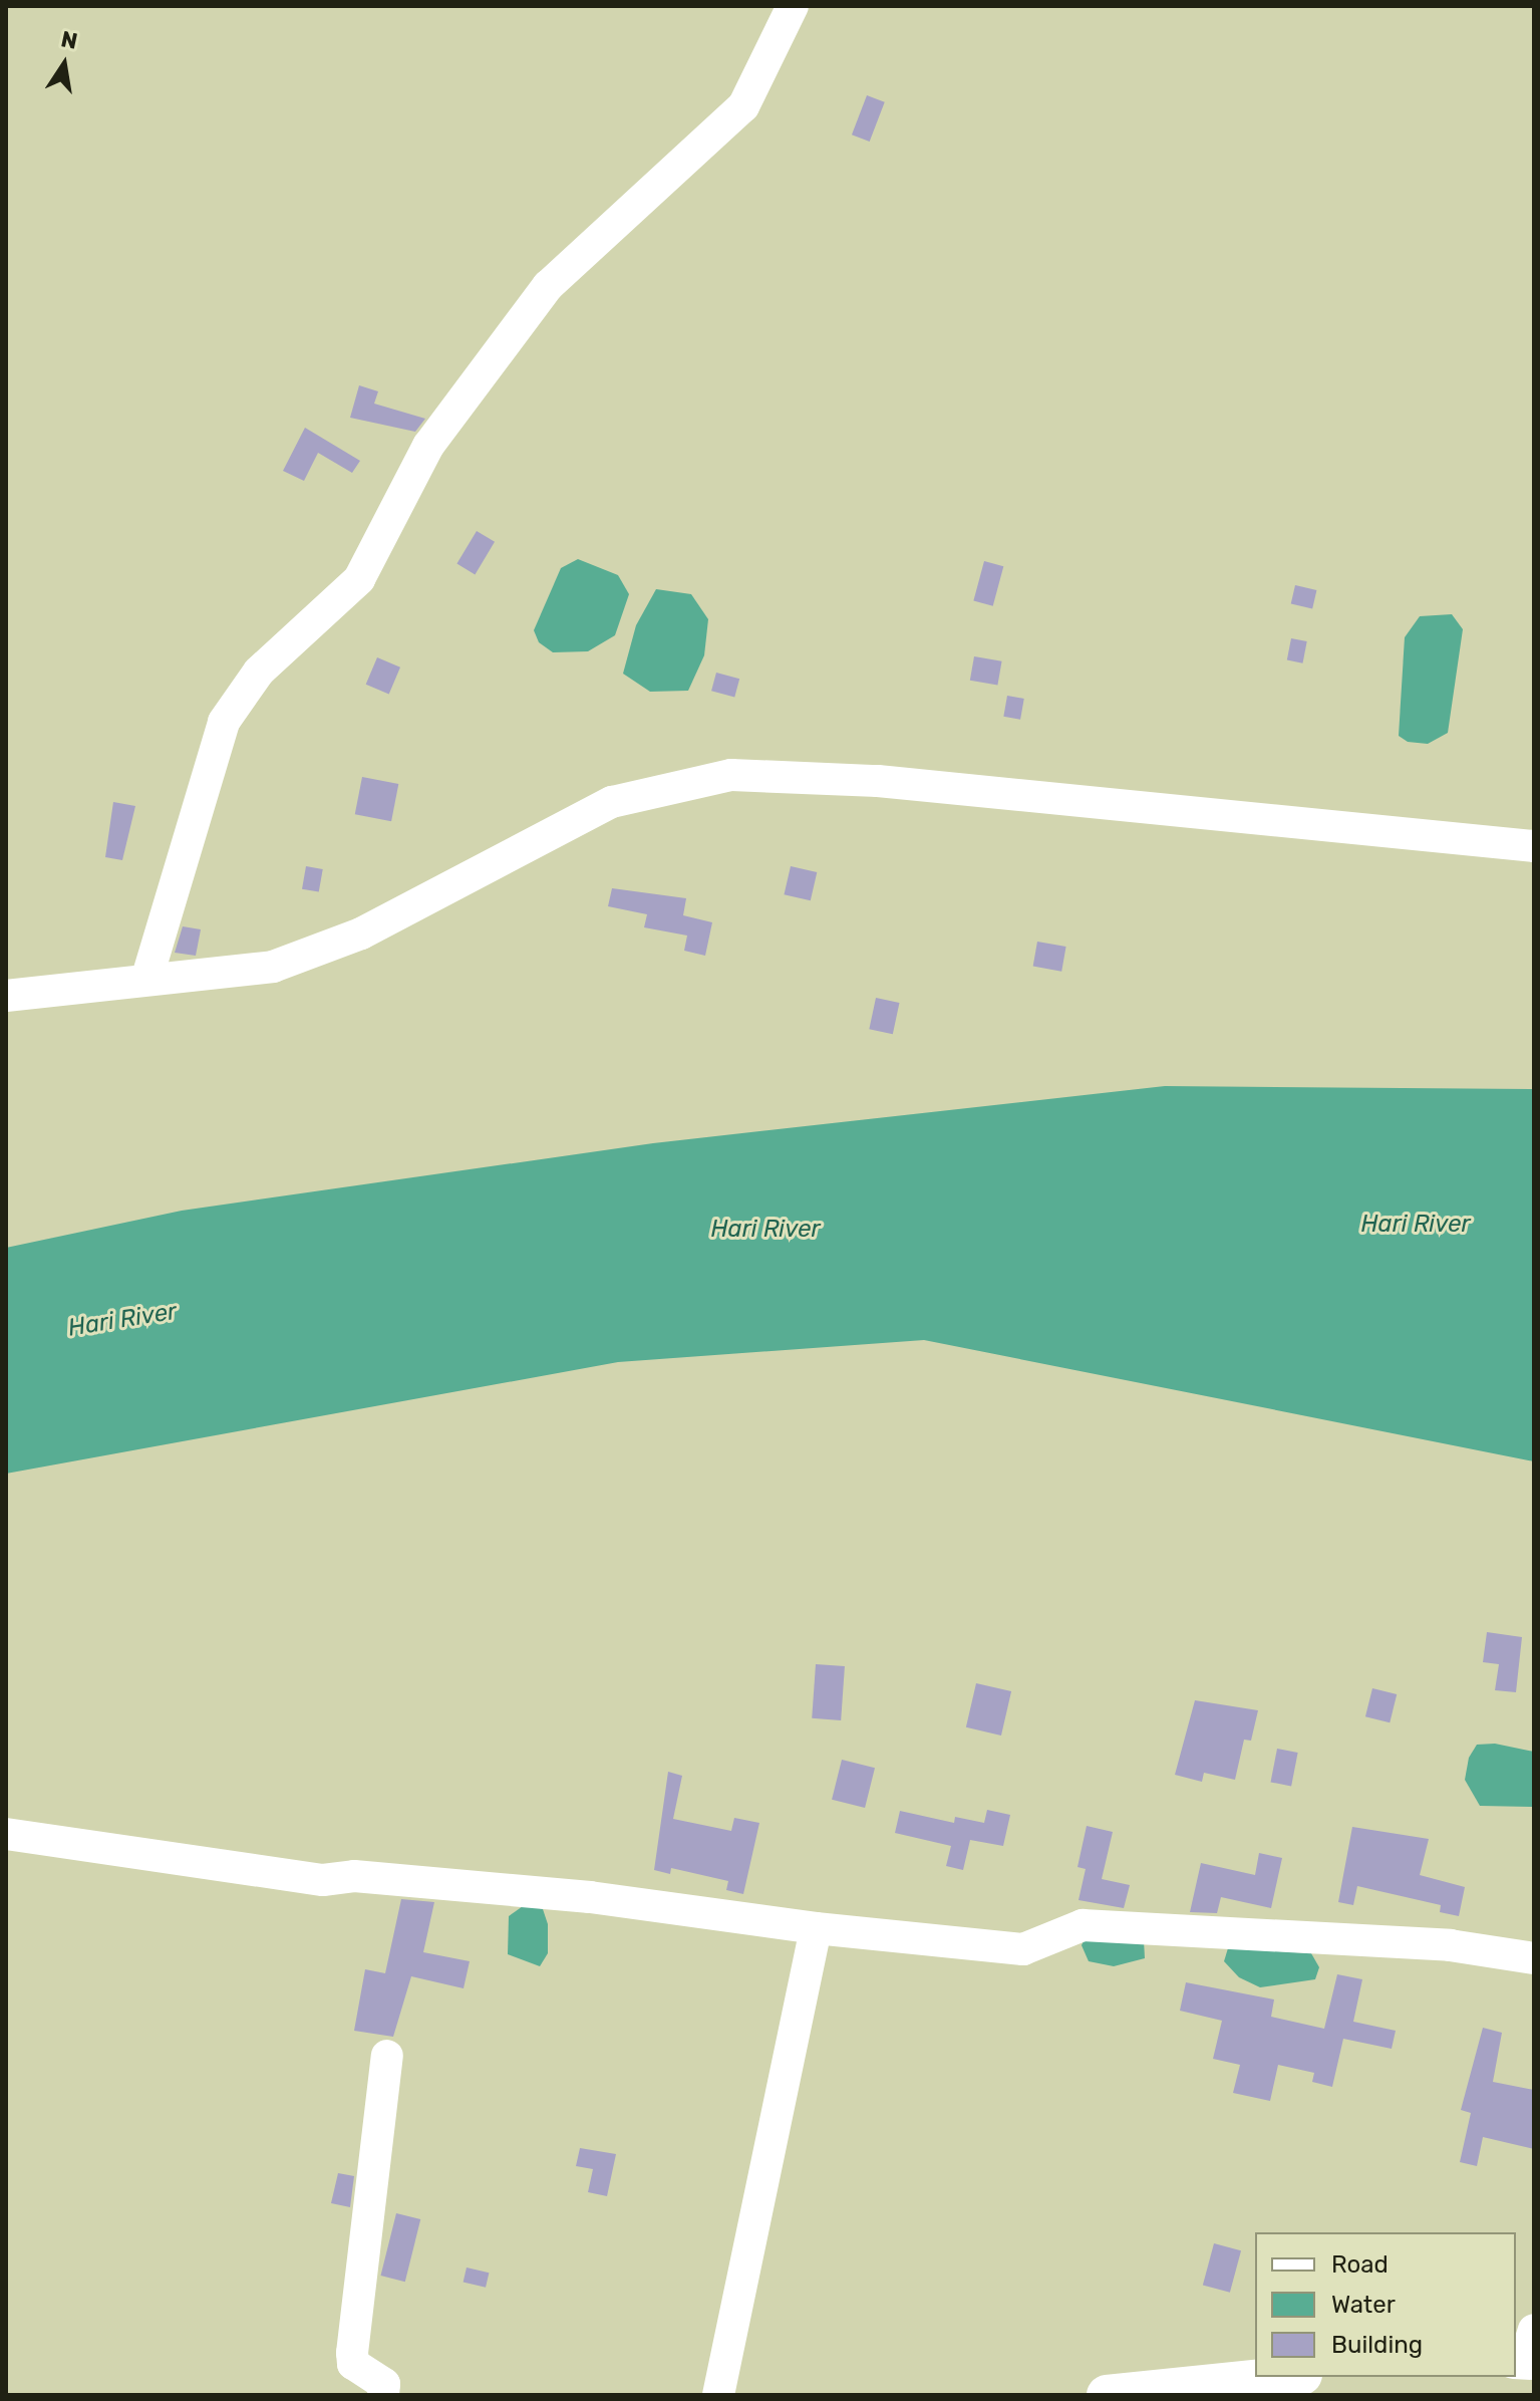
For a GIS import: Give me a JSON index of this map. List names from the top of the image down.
{
  "water": ["Hari River"],
  "legend": ["Road", "Water", "Building"],
  "north": "top"
}
